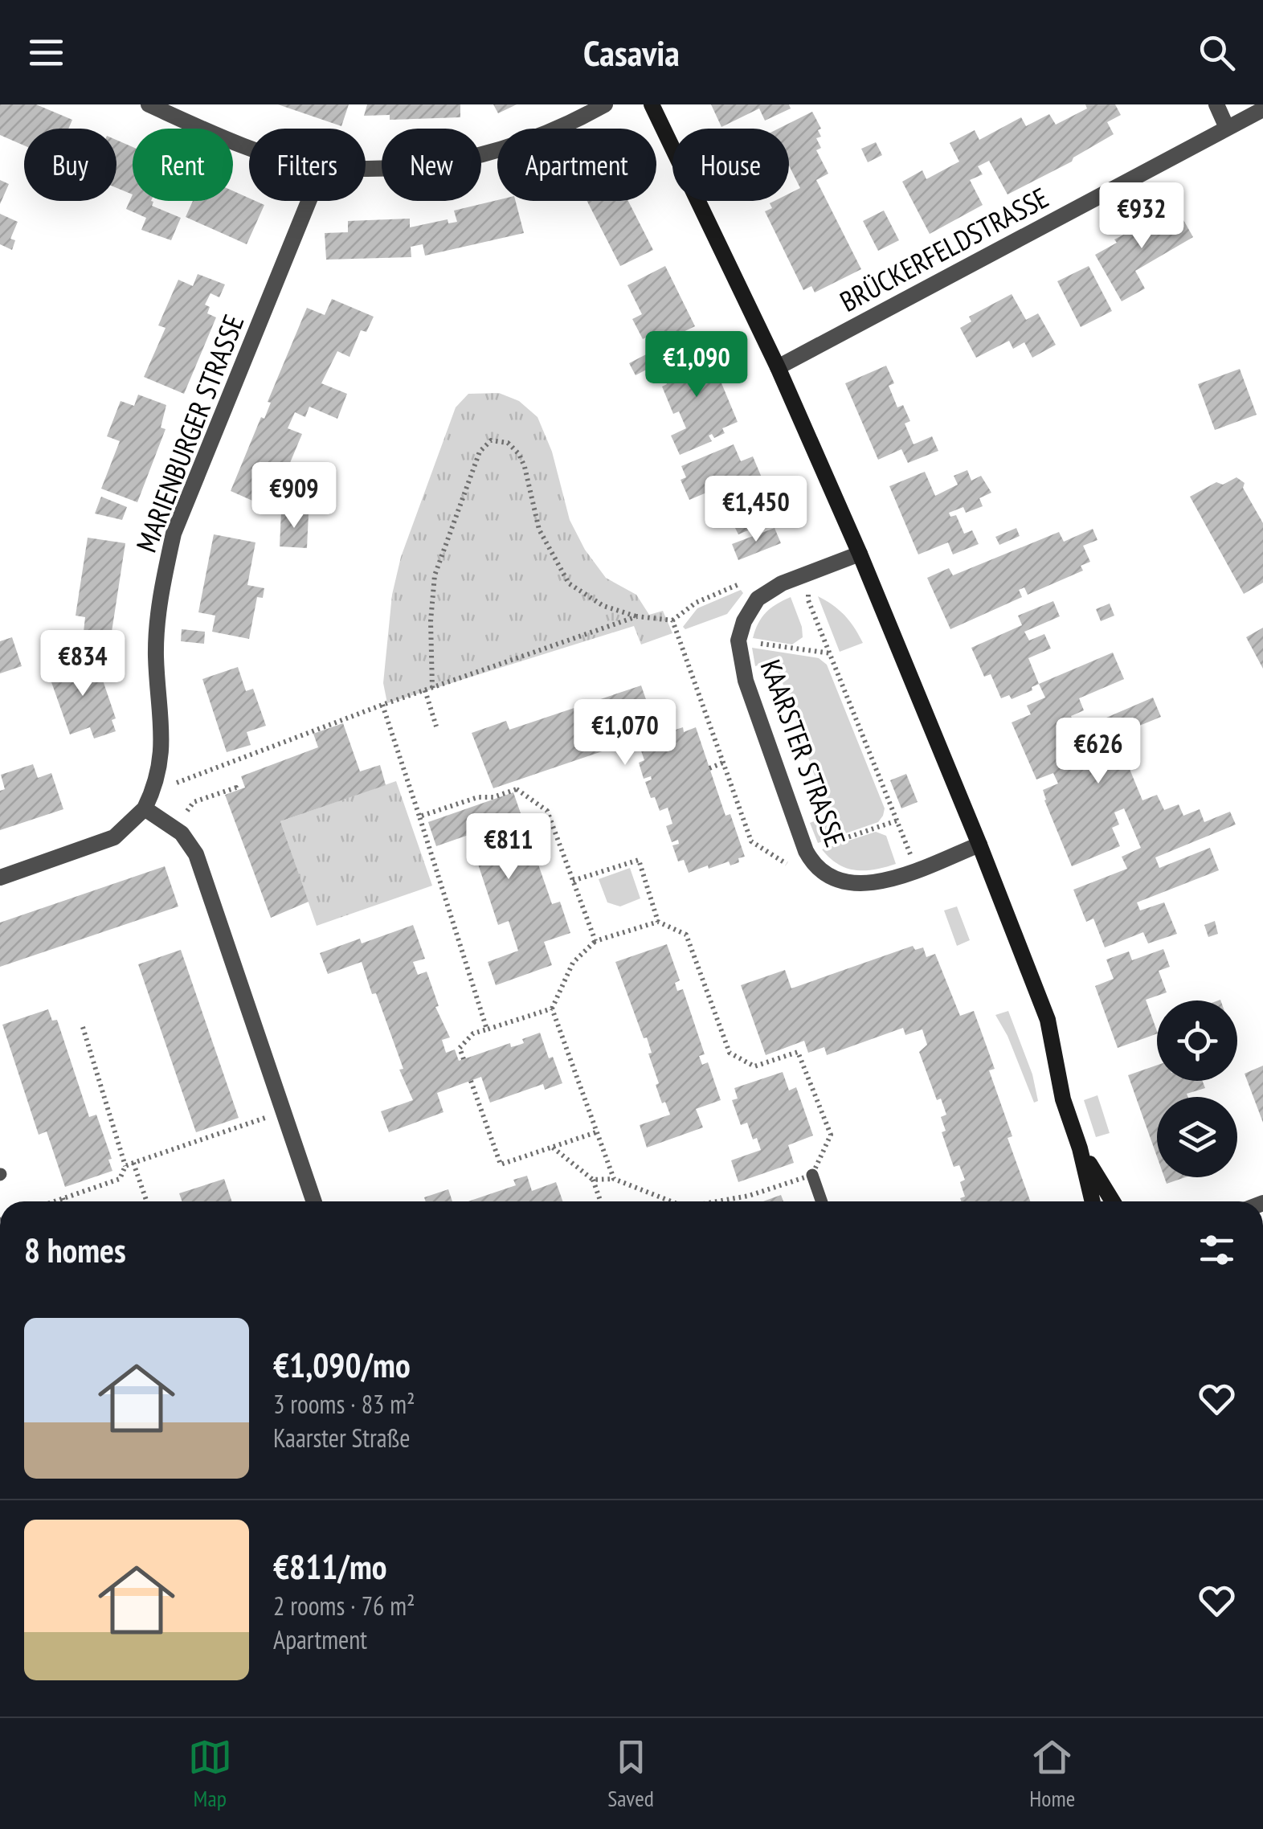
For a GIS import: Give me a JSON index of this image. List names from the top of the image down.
{
  "streets": {
    "street": ["BRÜCKERFELDSTRASSE", "MARIENBURGER STRASSE", "KAARSTER STRASSE"]
  },
  "page": {
    "header": "Casavia",
    "chip": [
      "Buy",
      "Rent",
      "Filters",
      "New",
      "Apartment",
      "House"
    ],
    "price": [
      "€932",
      "€1,090",
      "€909",
      "€1,450",
      "€834",
      "€1,070",
      "€626",
      "€811"
    ],
    "heading": "8 homes",
    "list": [
      {
        "name": "€1,090/mo",
        "note": "3 rooms · 83 m² · Kaarster Straße"
      },
      {
        "name": "€811/mo",
        "note": "2 rooms · 76 m² · Apartment"
      }
    ],
    "tabs": ["Map", "Saved", "Home"]
  }
}
